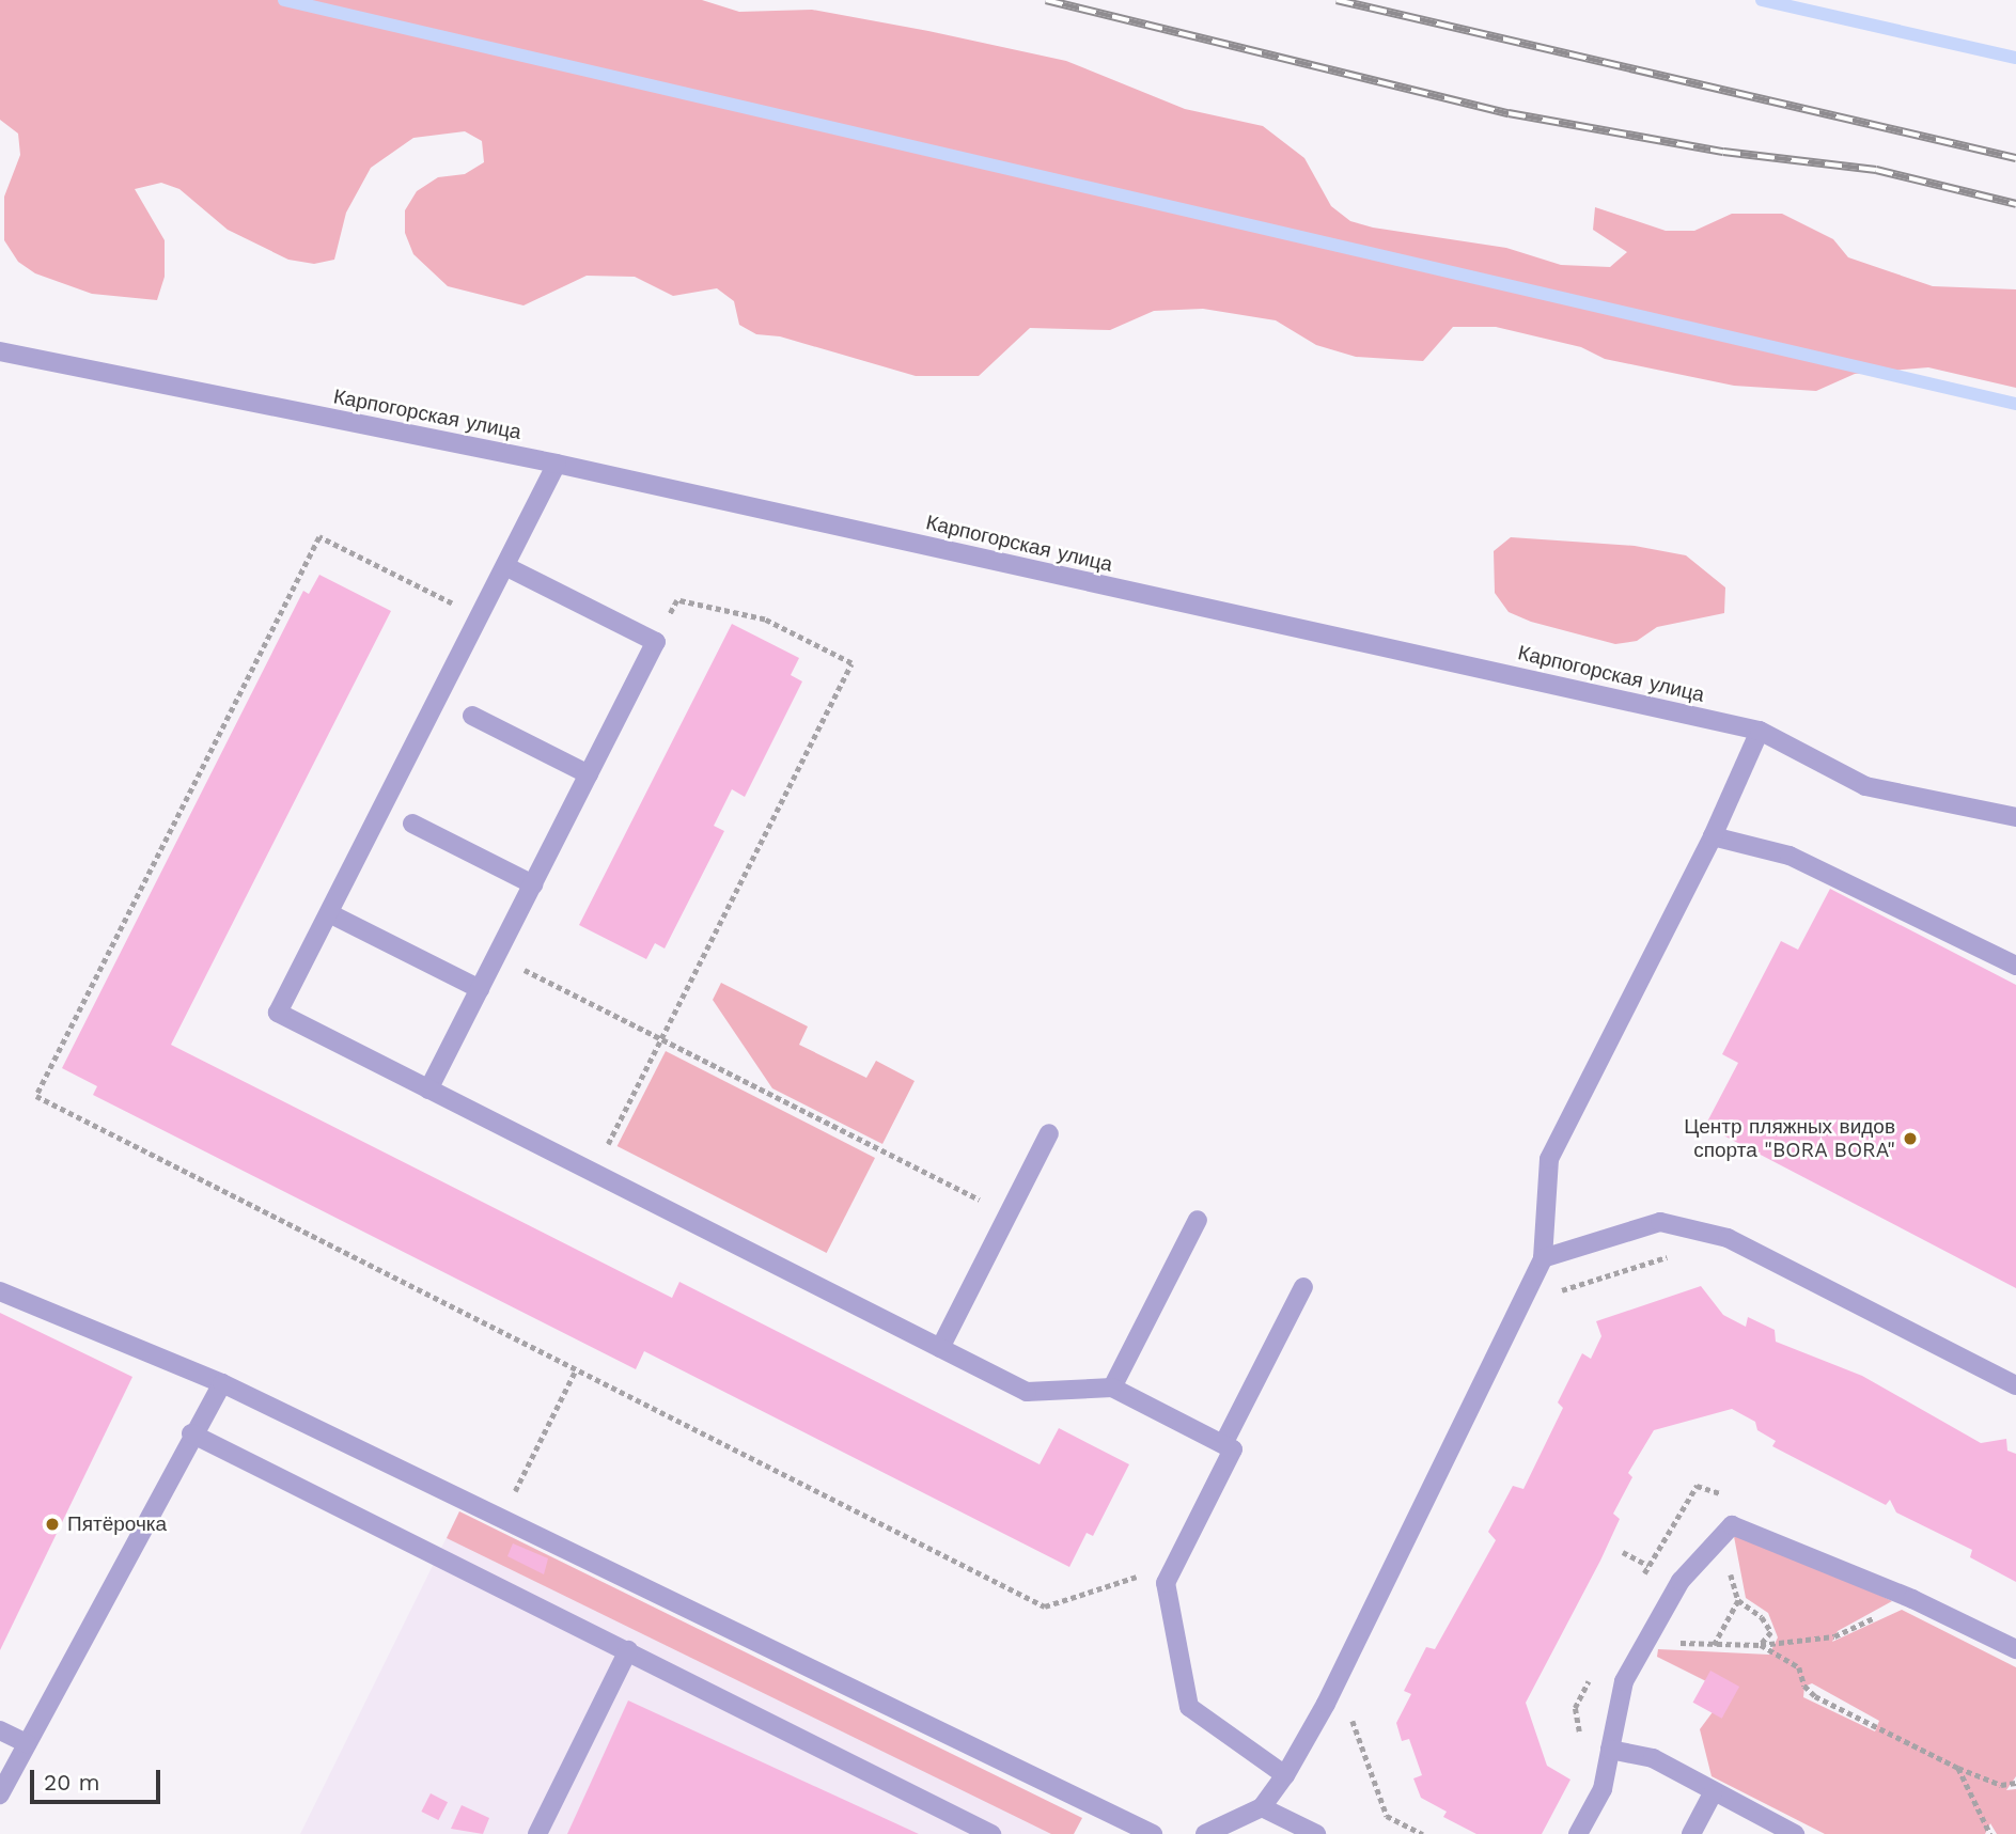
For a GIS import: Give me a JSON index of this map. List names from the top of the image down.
{
  "streets": {
    "street": ["Карпогорская улица"]
  },
  "places": ["Центр пляжных видов спорта \"BORA BORA\"", "Пятёрочка"],
  "scale_bar": "20 m"
}
